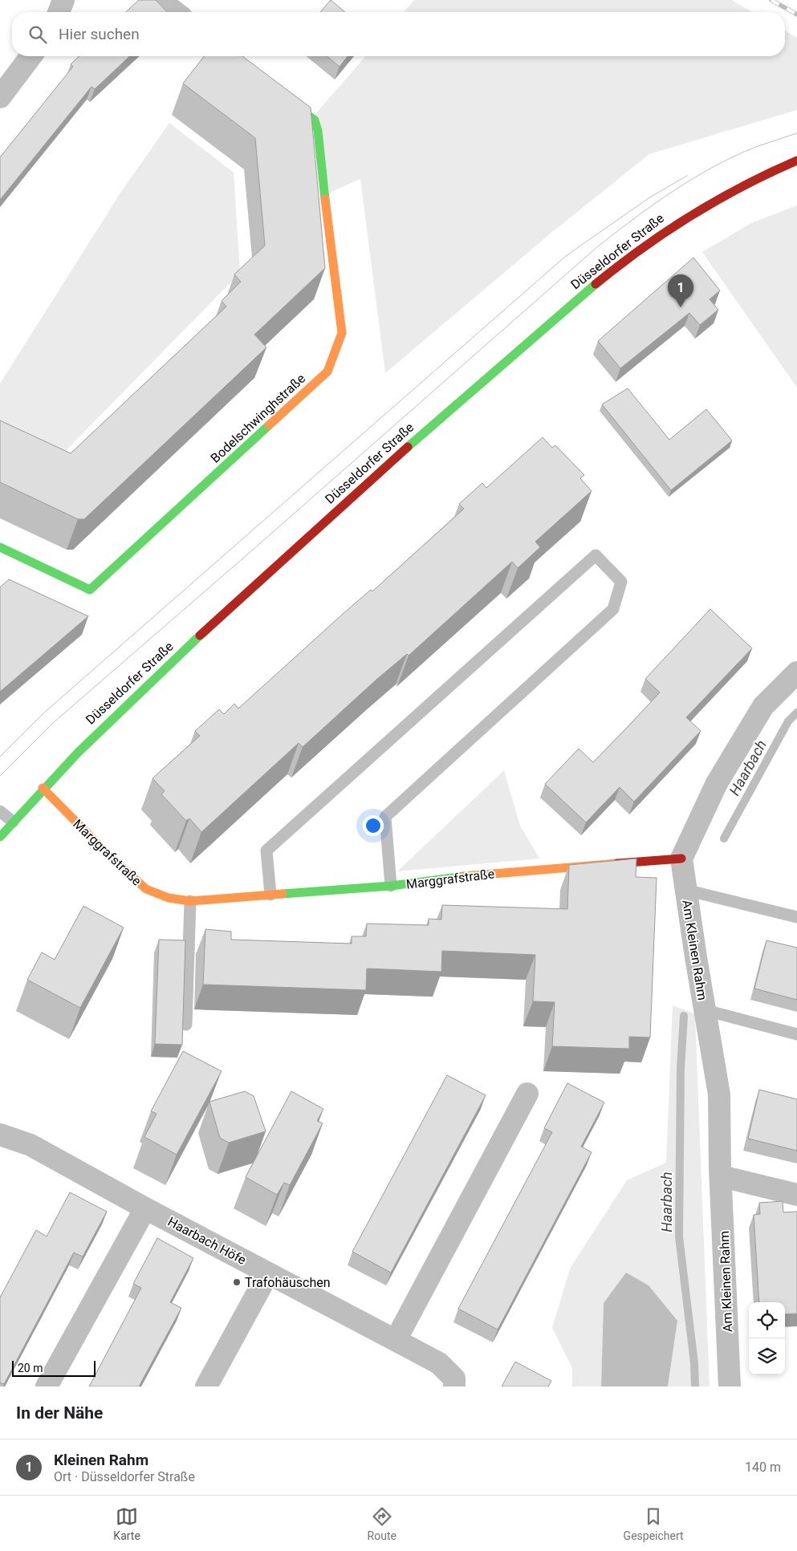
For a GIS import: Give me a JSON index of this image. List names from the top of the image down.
{
  "streets": {
    "street": [
      "Düsseldorfer Straße",
      "Bodelschwinghstraße",
      "Marggrafstraße",
      "Am Kleinen Rahm",
      "Haarbach Höfe"
    ]
  },
  "crossings": [
    ["Düsseldorfer Straße", "Marggrafstraße"],
    ["Marggrafstraße", "Am Kleinen Rahm"]
  ],
  "water": ["Haarbach"],
  "places": ["Trafohäuschen"],
  "scale_bar": "20 m",
  "page": {
    "search": "Hier suchen",
    "pins": "1",
    "scale": "20 m",
    "heading": "In der Nähe",
    "list": [
      {
        "mark": "1",
        "name": "Kleinen Rahm",
        "note": "Ort · Düsseldorfer Straße",
        "value": "140 m"
      }
    ],
    "nav": ["Karte", "Route", "Gespeichert"]
  }
}
